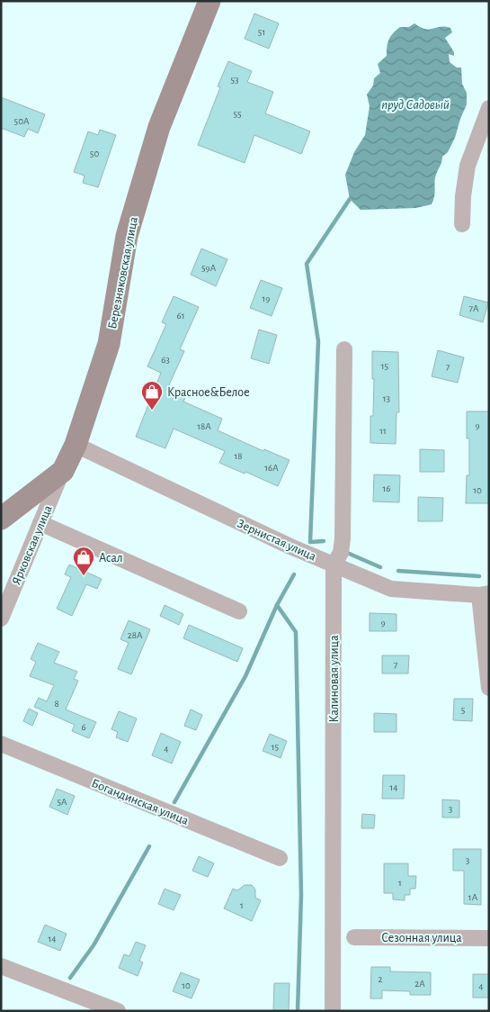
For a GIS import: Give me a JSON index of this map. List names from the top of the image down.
{
  "streets": {
    "street": [
      "Березняковская улица",
      "Зернистая улица",
      "Ярковская улица",
      "Калиновая улица",
      "Богандинская улица",
      "Сезонная улица"
    ]
  },
  "crossings": [
    ["Березняковская улица", "Зернистая улица"],
    ["Березняковская улица", "Ярковская улица"],
    ["Зернистая улица", "Калиновая улица"]
  ],
  "water": ["пруд Садовый"],
  "places": {
    "shop": ["Красное&Белое", "Асал"]
  },
  "house_numbers": [
    "51",
    "53",
    "55",
    "50А",
    "50",
    "59А",
    "19",
    "7А",
    "61",
    "63",
    "15",
    "7",
    "13",
    "9",
    "18А",
    "11",
    "18",
    "16А",
    "16",
    "10",
    "9",
    "28А",
    "7",
    "8",
    "5",
    "6",
    "15",
    "4",
    "14",
    "5А",
    "3",
    "3",
    "1",
    "1А",
    "1",
    "14",
    "2",
    "2А",
    "10",
    "4"
  ]
}
